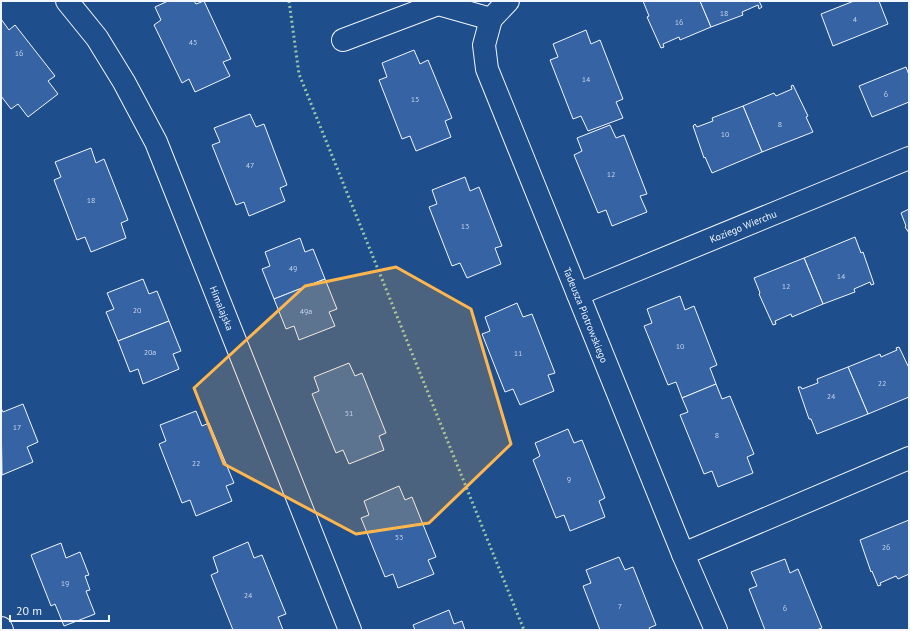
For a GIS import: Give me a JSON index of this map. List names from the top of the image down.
{
  "streets": {
    "street": ["Koziego Wierchu", "Himalajska", "Tadeusza Piotrowskiego"]
  },
  "crossings": [
    ["Koziego Wierchu", "Tadeusza Piotrowskiego"]
  ],
  "house_numbers": [
    "18",
    "4",
    "16",
    "45",
    "16",
    "14",
    "6",
    "15",
    "8",
    "10",
    "47",
    "12",
    "18",
    "13",
    "49",
    "14",
    "12",
    "20",
    "49a",
    "10",
    "20a",
    "11",
    "22",
    "24",
    "51",
    "17",
    "8",
    "22",
    "9",
    "53",
    "26",
    "19",
    "24",
    "7",
    "6"
  ],
  "scale_bar": "20 m"
}
